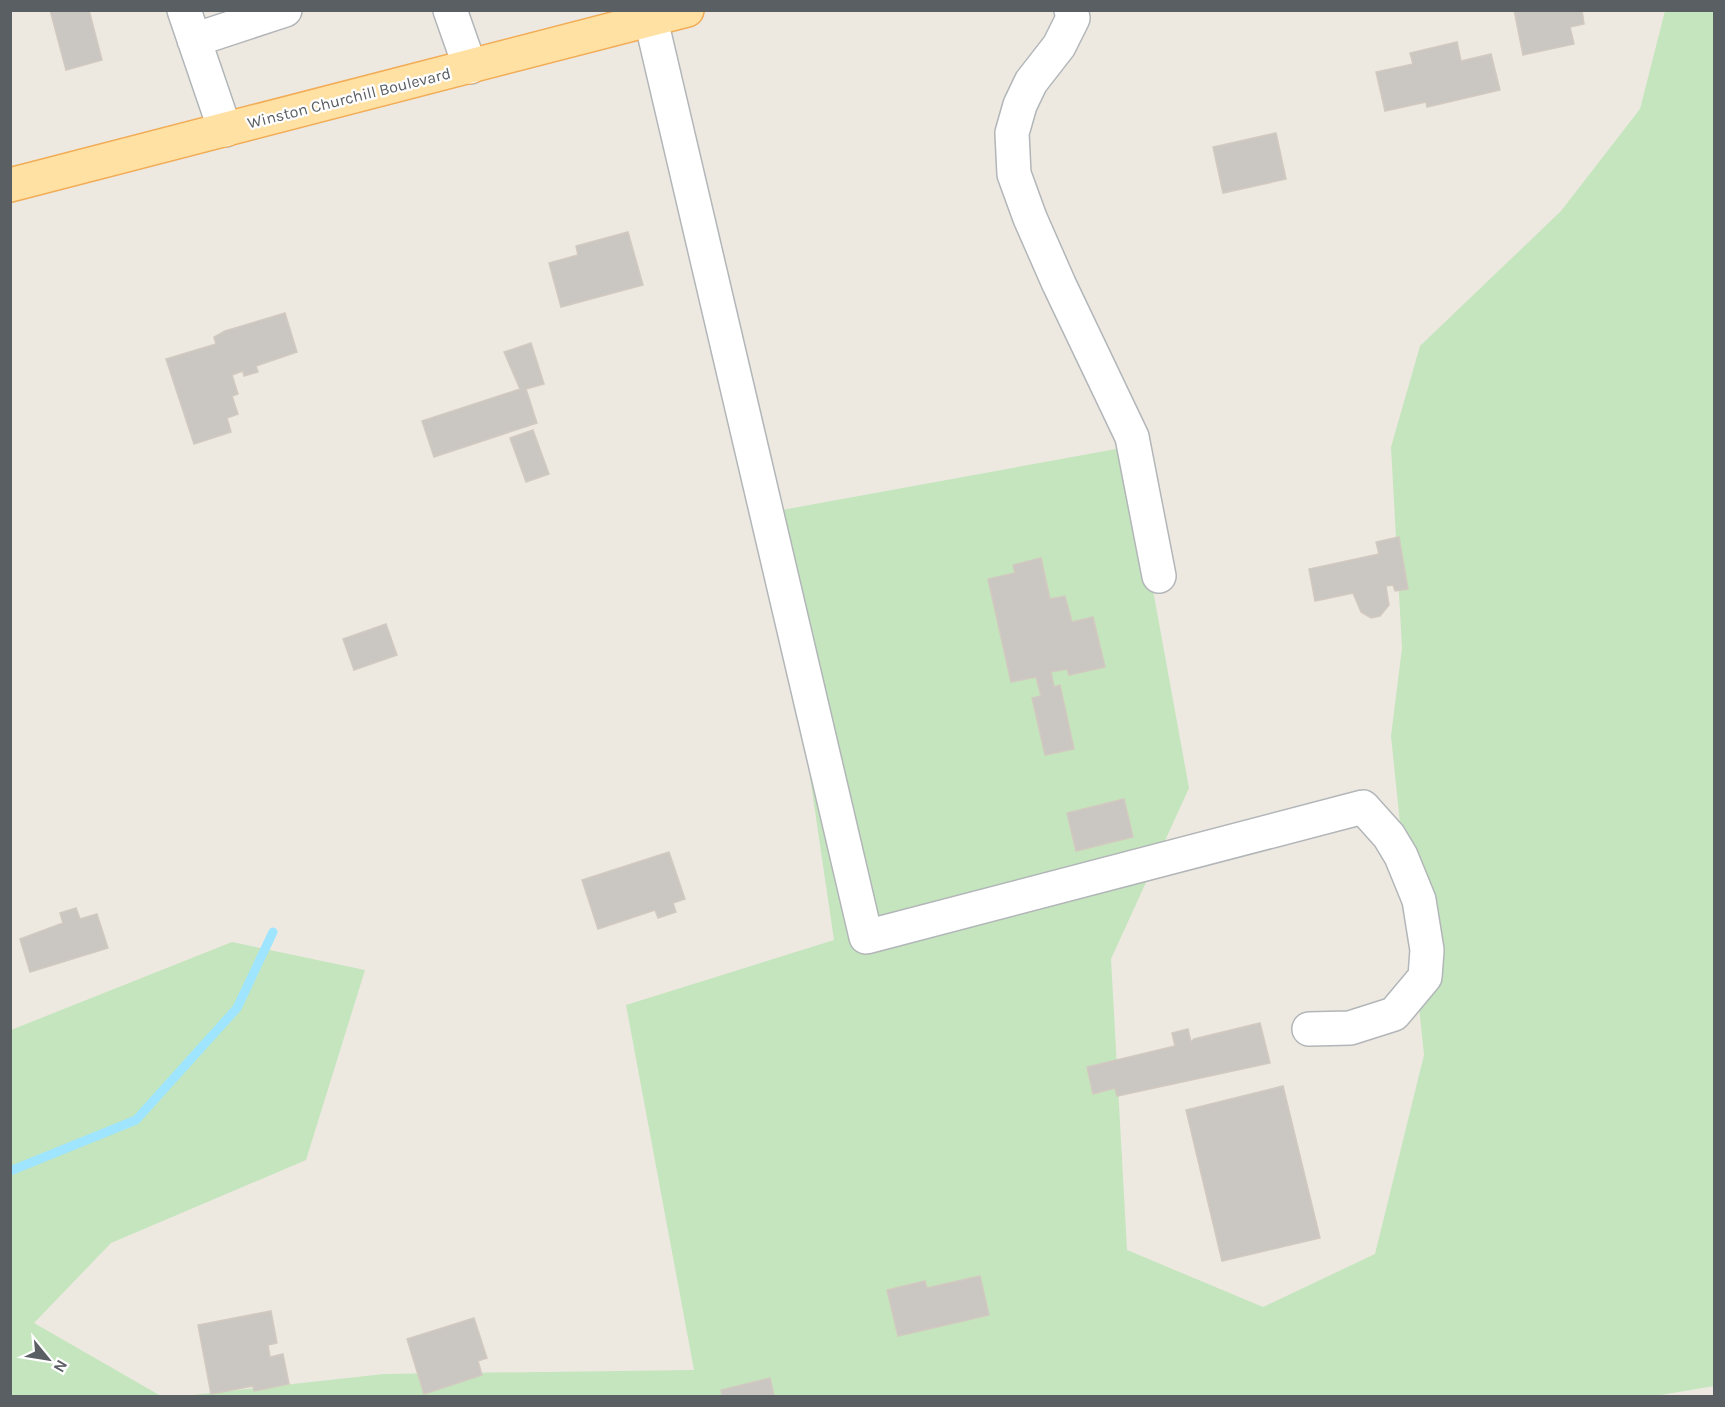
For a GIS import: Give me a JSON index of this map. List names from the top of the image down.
{
  "streets": {
    "main road": ["Winston Churchill Boulevard"]
  },
  "north": "bottom right"
}
